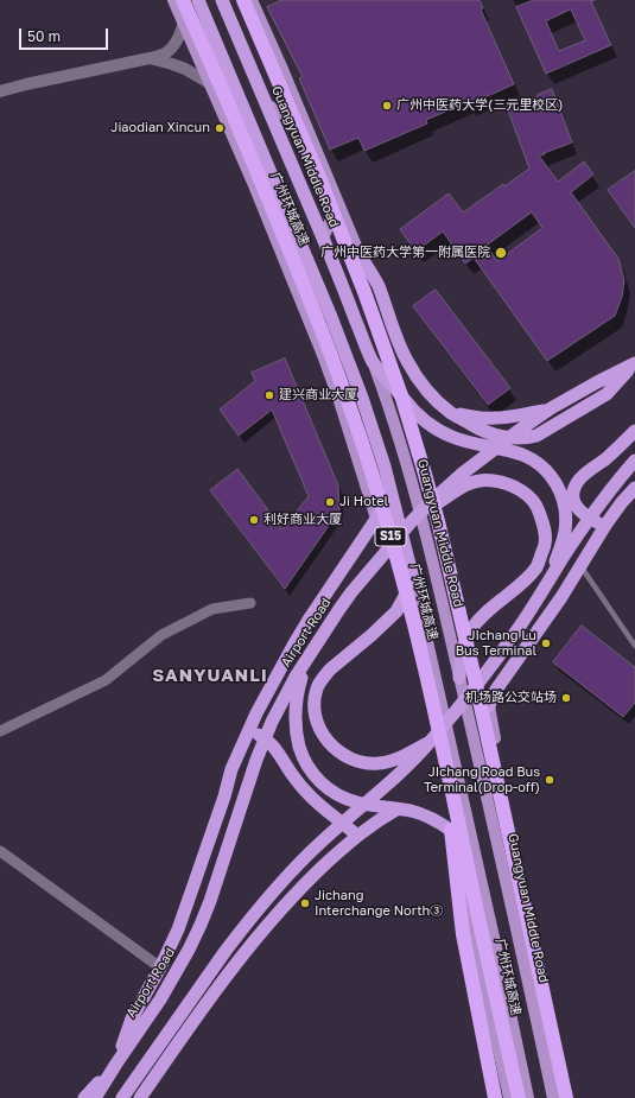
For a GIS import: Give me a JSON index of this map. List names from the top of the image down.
{
  "streets": {
    "highway": [
      "Guangyuan Middle Road",
      "广州环城高速",
      "S15",
      "Airport Road"
    ]
  },
  "districts": ["SANYUANLI"],
  "places": [
    "广州中医药大学(三元里校区)",
    "Jiaodian Xincun",
    "广州中医药大学第一附属医院",
    "建兴商业大厦",
    "Ji Hotel",
    "利好商业大厦",
    "JIchang Lu Bus Terminal",
    "机场路公交站场",
    "JIchang Road Bus Terminal(Drop-off)",
    "Jichang Interchange North③"
  ],
  "scale_bar": "50 m"
}
